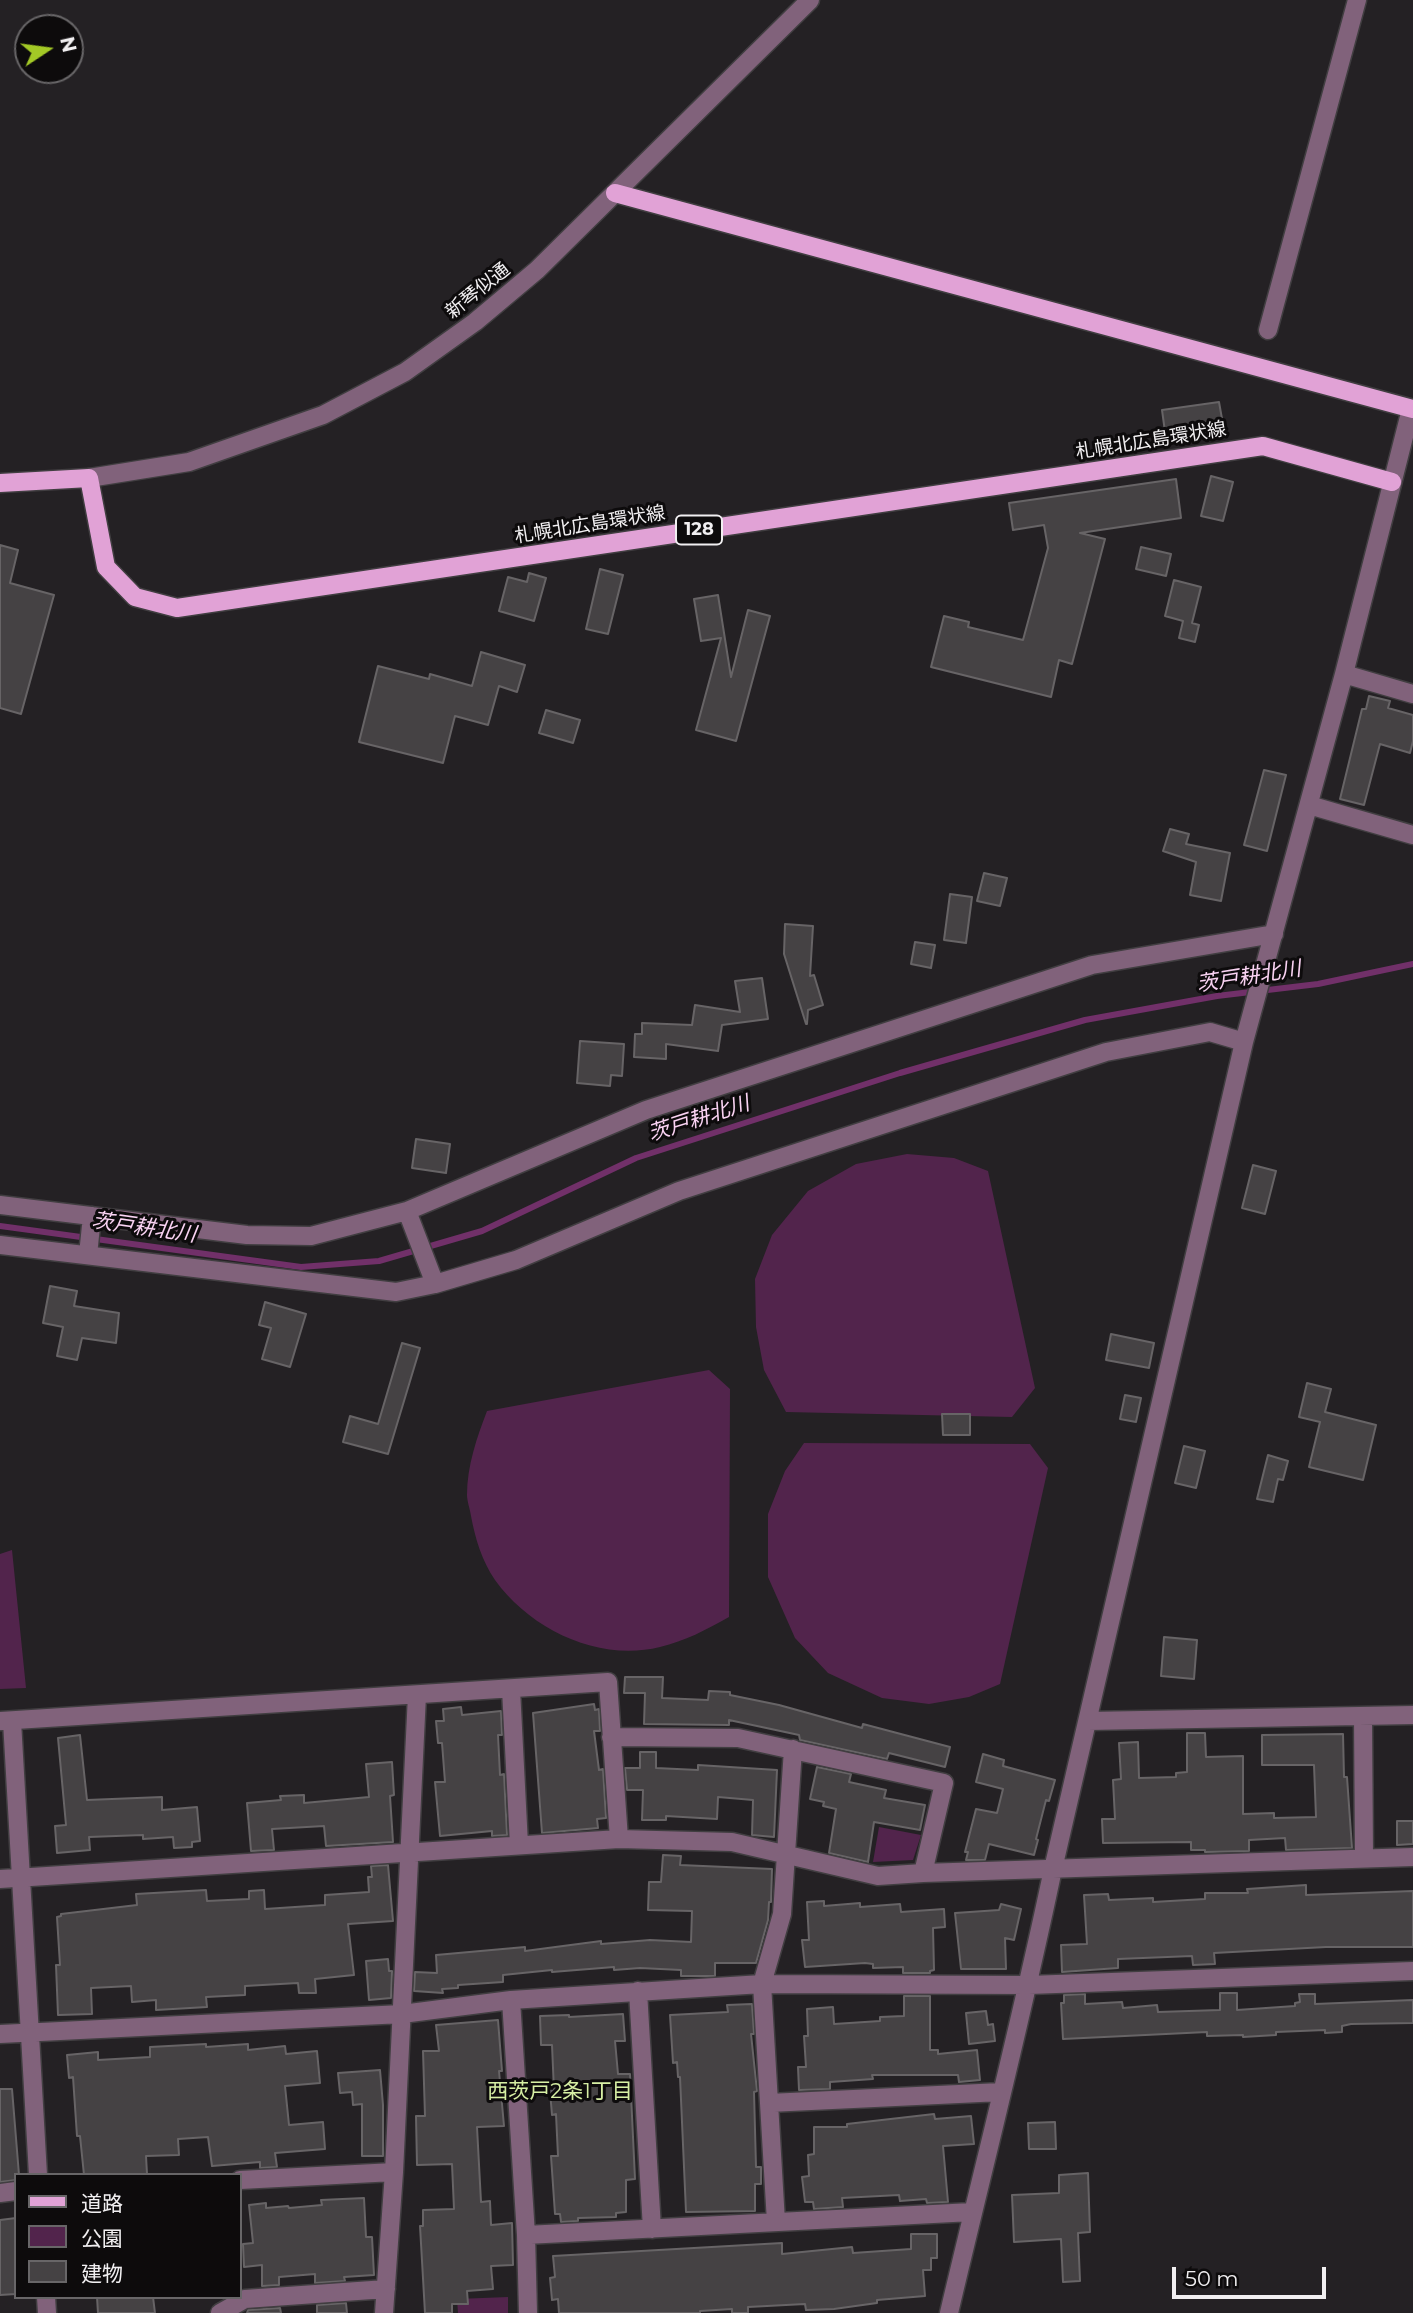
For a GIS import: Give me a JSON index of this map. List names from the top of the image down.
{
  "streets": {
    "main road": ["札幌北広島環状線", "128"],
    "street": ["新琴似通"]
  },
  "crossings": [
    ["新琴似通", "札幌北広島環状線"]
  ],
  "districts": ["西茨戸2条1丁目"],
  "water": ["茨戸耕北川"],
  "legend": ["道路", "公園", "建物"],
  "scale_bar": "50 m",
  "north": "right"
}
